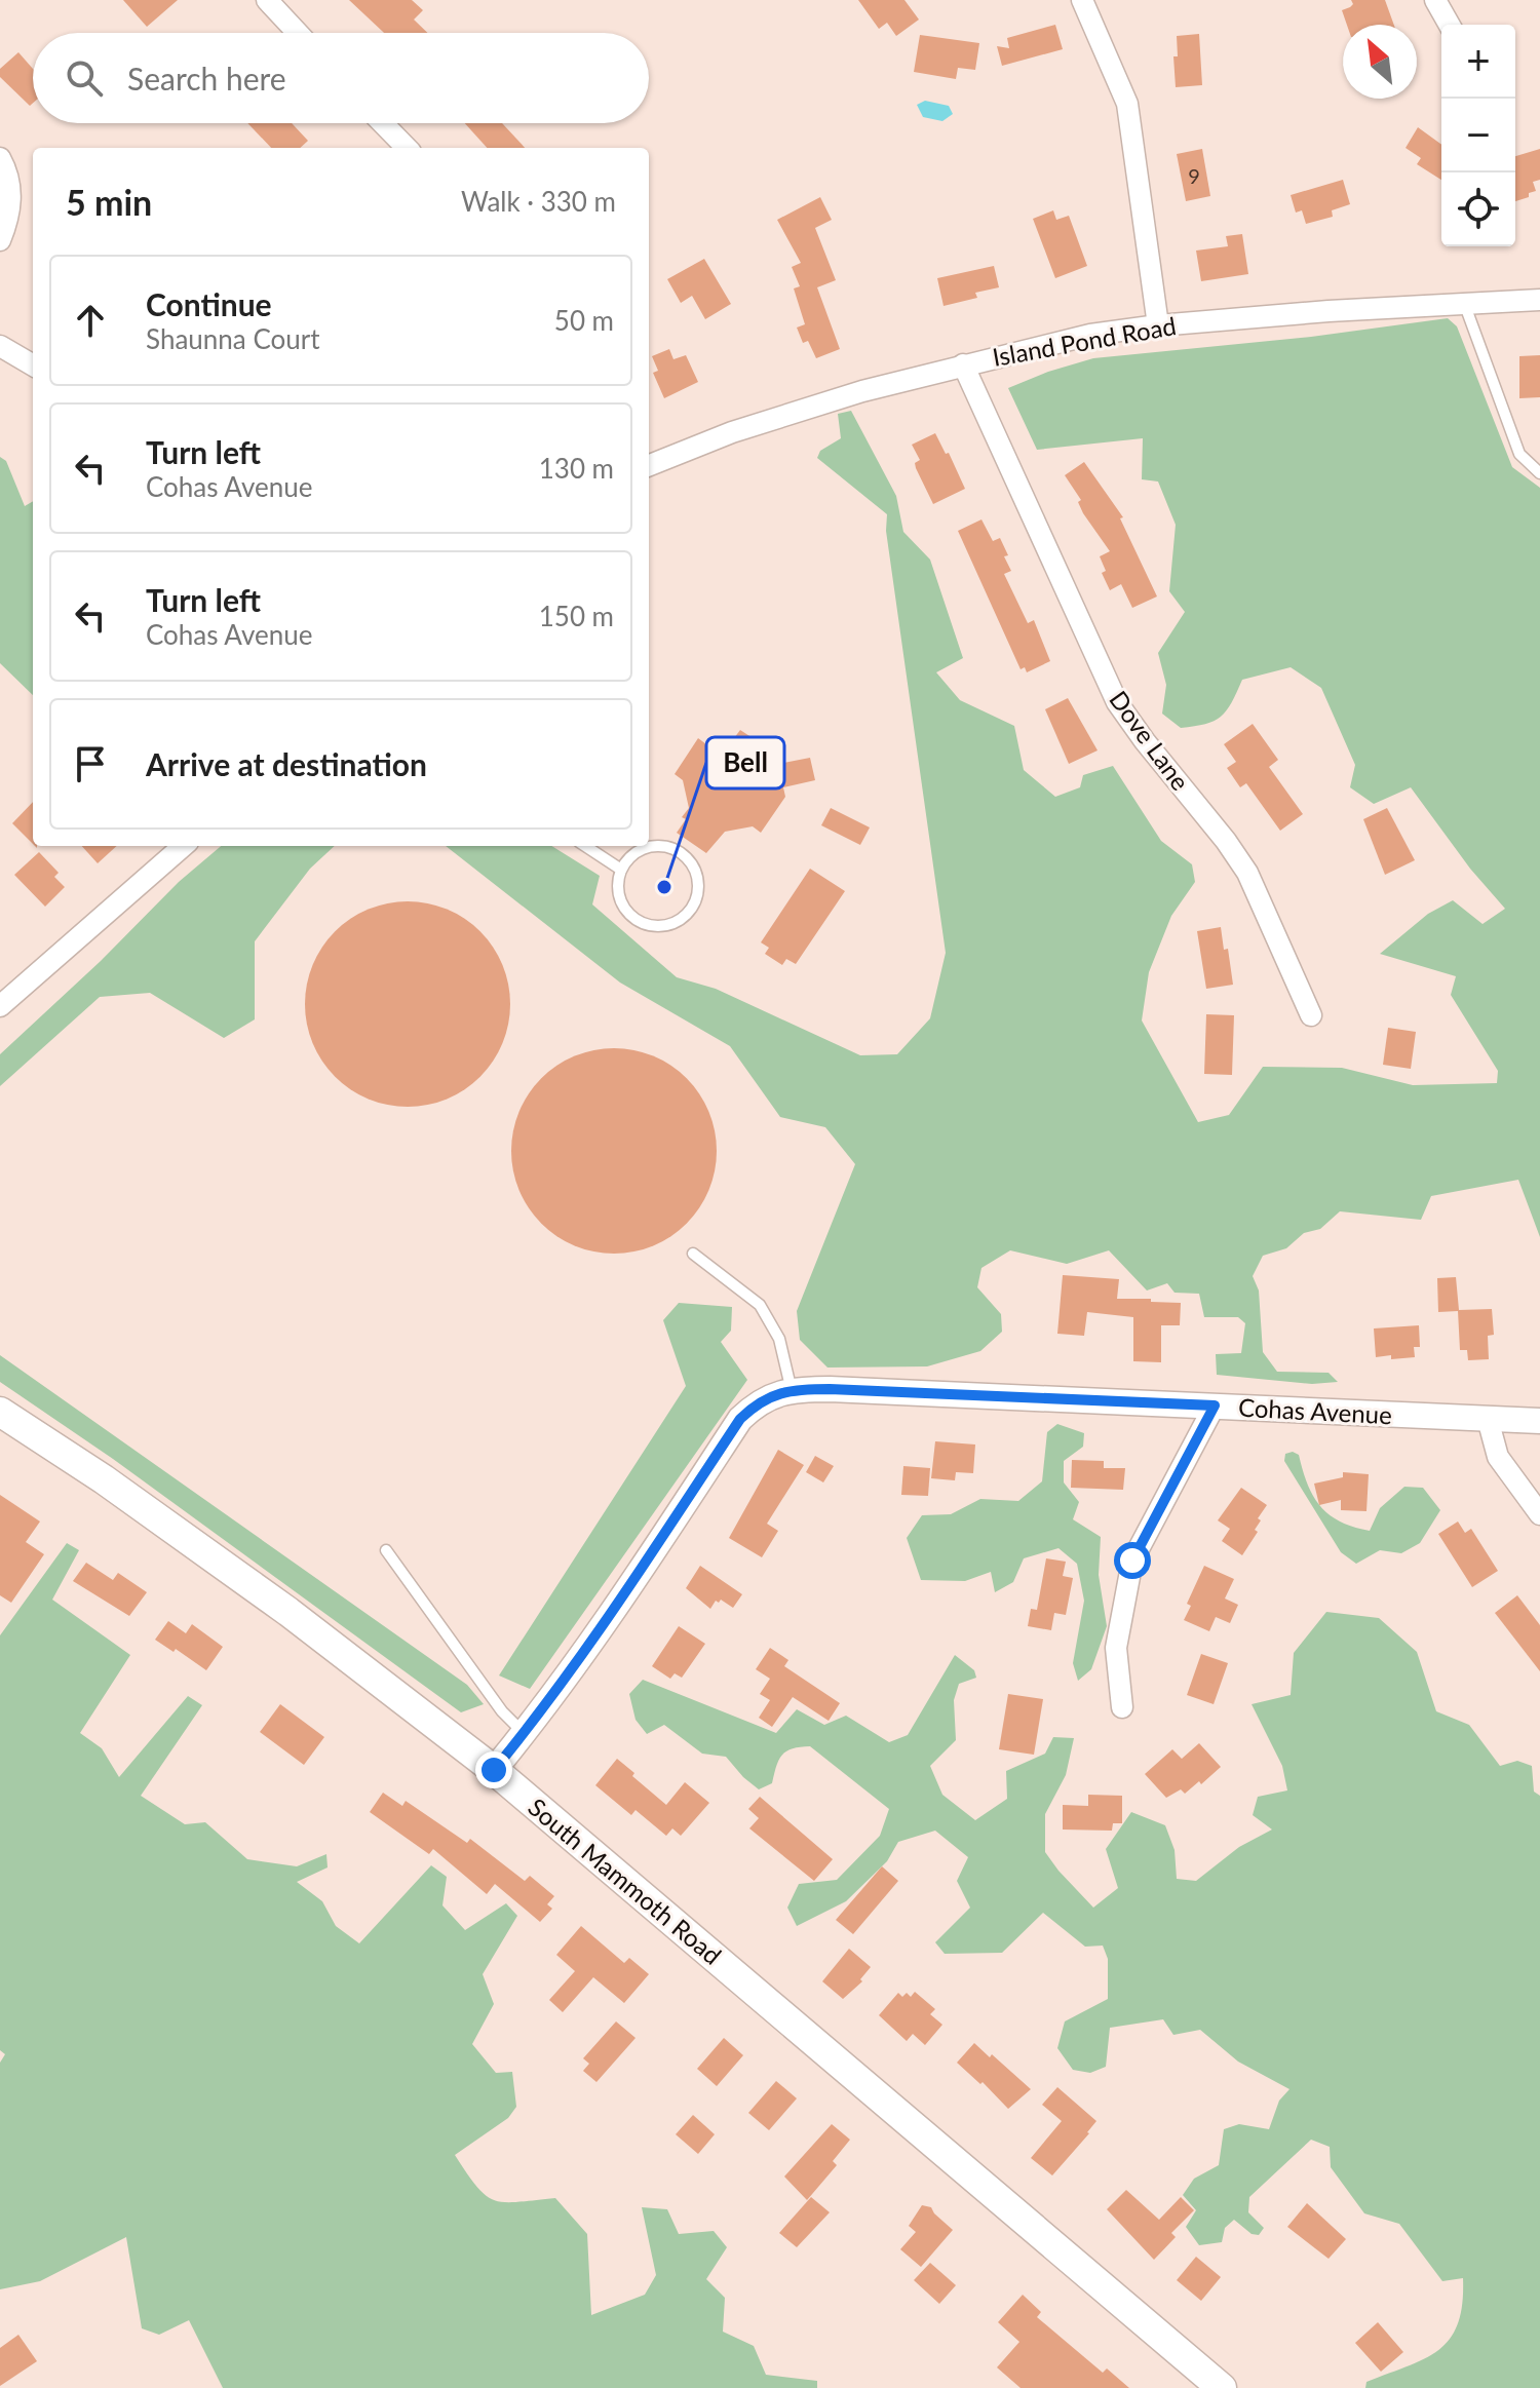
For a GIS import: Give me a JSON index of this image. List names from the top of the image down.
{
  "streets": {
    "main road": ["South Mammoth Road"],
    "street": ["Island Pond Road", "Dove Lane", "Cohas Avenue"]
  },
  "crossings": [
    ["Island Pond Road", "Dove Lane"],
    ["Cohas Avenue", "South Mammoth Road"]
  ],
  "places": ["Bell"],
  "house_numbers": ["9"],
  "north": "top left",
  "page": {
    "map_buttons": ["+", "−"],
    "search": "Search here",
    "heading": ["5 min", "Walk · 330 m"],
    "list": [
      ["Continue", "Shaunna Court", "50 m"],
      ["Turn left", "Cohas Avenue", "130 m"],
      ["Turn left", "Cohas Avenue", "150 m"],
      "Arrive at destination"
    ]
  }
}
